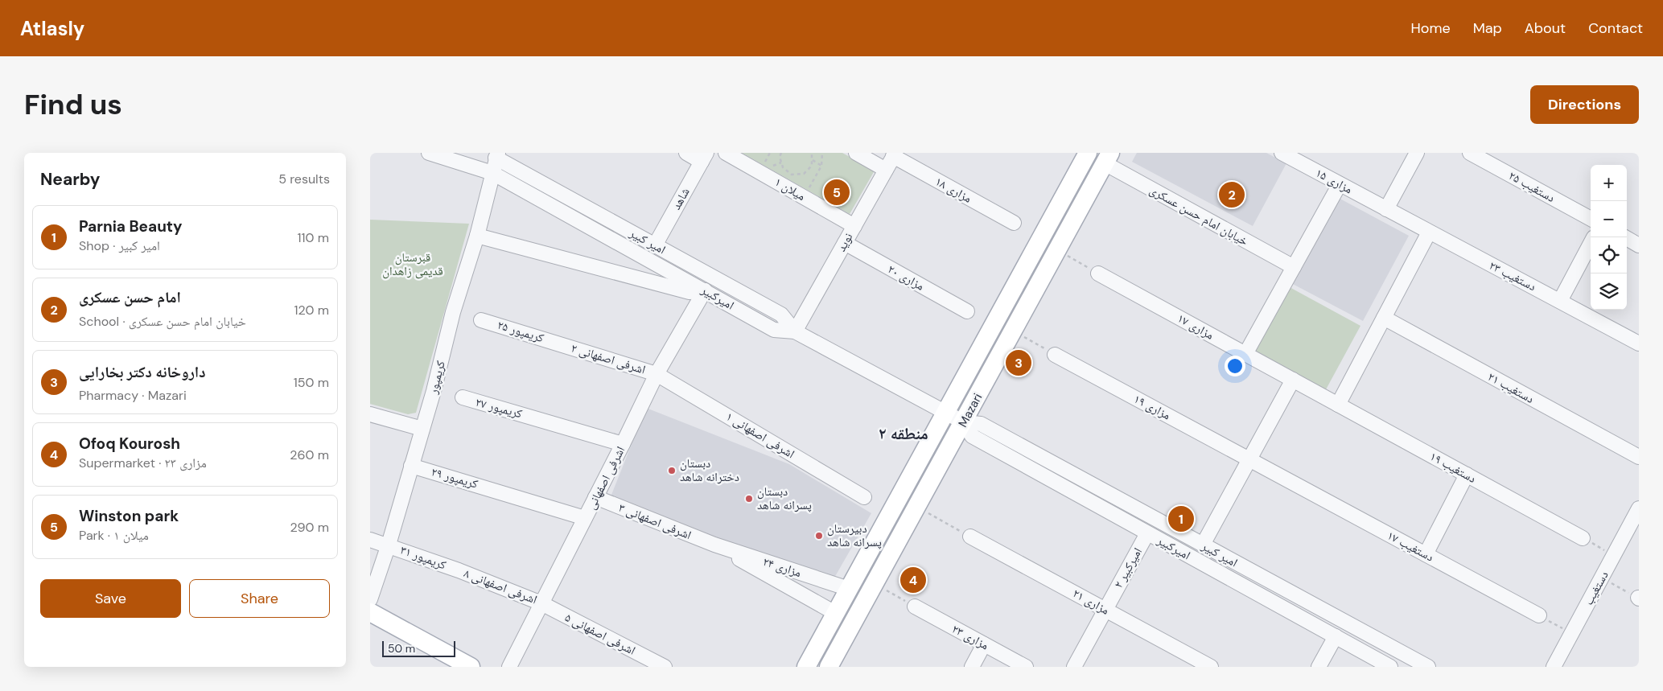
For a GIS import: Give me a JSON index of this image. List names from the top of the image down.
{
  "streets": {
    "main road": ["Mazari"],
    "street": [
      "مزاری ۱۵",
      "دستغیب ۲۵",
      "میلان ۱",
      "مزاری ۱۸",
      "شاهد",
      "خیابان امام حسن عسکری",
      "امیر کبیر",
      "نوید",
      "دستغیب ۲۳",
      "مزاری ۲۰",
      "امیرکبیر",
      "مزاری ۱۷",
      "کریمپور ۲۵",
      "اشرفی اصفهانی ۲",
      "کریمپور",
      "دستغیب ۲۱",
      "مزاری ۱۹",
      "کریمپور ۲۷",
      "اشرفی اصفهانی ۱",
      "دستغیب ۱۹",
      "کریمپور ۲۹",
      "اشرفی اصفهانی",
      "اشرفی اصفهانی ۳",
      "دستغیب ۱۷",
      "کریمپور ۳۱",
      "مزاری ۲۴",
      "امیرکبیر ۲",
      "اشرفی اصفهانی ۸",
      "دستغیب",
      "مزاری ۲۱",
      "اشرفی اصفهانی ۵",
      "مزاری ۲۳"
    ]
  },
  "crossings": [
    ["مزاری ۱۵", "دستغیب ۲۳"],
    ["میلان ۱", "نوید"],
    ["مزاری ۱۸", "نوید"],
    ["شاهد", "امیر کبیر"],
    ["خیابان امام حسن عسکری", "Mazari"],
    ["امیر کبیر", "نوید"],
    ["امیر کبیر", "امیرکبیر"],
    ["امیر کبیر", "کریمپور"],
    ["امیر کبیر", "Mazari"],
    ["نوید", "مزاری ۲۰"],
    ["نوید", "امیرکبیر"],
    ["امیرکبیر", "کریمپور"],
    ["امیرکبیر", "Mazari"],
    ["امیرکبیر", "اشرفی اصفهانی"],
    ["امیرکبیر", "امیرکبیر ۲"],
    ["مزاری ۱۷", "دستغیب ۱۹"],
    ["کریمپور ۲۵", "اشرفی اصفهانی ۲"],
    ["اشرفی اصفهانی ۲", "اشرفی اصفهانی ۱"],
    ["اشرفی اصفهانی ۲", "اشرفی اصفهانی"],
    ["کریمپور", "کریمپور ۲۹"],
    ["کریمپور", "کریمپور ۳۱"],
    ["مزاری ۱۹", "دستغیب ۱۷"],
    ["کریمپور ۲۷", "اشرفی اصفهانی"],
    ["Mazari", "مزاری ۲۴"],
    ["اشرفی اصفهانی ۱", "اشرفی اصفهانی"],
    ["کریمپور ۲۹", "اشرفی اصفهانی"],
    ["اشرفی اصفهانی", "اشرفی اصفهانی ۳"],
    ["اشرفی اصفهانی", "اشرفی اصفهانی ۸"],
    ["اشرفی اصفهانی", "اشرفی اصفهانی ۵"],
    ["اشرفی اصفهانی ۳", "مزاری ۲۴"],
    ["کریمپور ۳۱", "اشرفی اصفهانی ۸"],
    ["امیرکبیر ۲", "مزاری ۲۱"],
    ["اشرفی اصفهانی ۸", "اشرفی اصفهانی ۵"]
  ],
  "districts": ["منطقه ۲"],
  "parks": ["قبرستان قدیمی زاهدان"],
  "places": ["دبستان دخترانه شاهد", "دبستان پسرانه شاهد", "دبیرستان پسرانه شاهد"],
  "scale_bar": "50 m",
  "page": {
    "header": "Atlasly",
    "nav": [
      "Home",
      "Map",
      "About",
      "Contact"
    ],
    "buttons": [
      "Directions",
      ["Save", "Share"]
    ],
    "title": "Find us",
    "heading": ["Nearby", "5 results"],
    "map_buttons": ["+", "−"],
    "pins": [
      "5",
      "2",
      "3",
      "1",
      "4"
    ],
    "list": [
      {
        "mark": "1",
        "name": "Parnia Beauty",
        "note": "Shop · امیر کبیر",
        "value": "110 m"
      },
      {
        "mark": "2",
        "name": "امام حسن عسکری",
        "note": "School · خیابان امام حسن عسکری",
        "value": "120 m"
      },
      {
        "mark": "3",
        "name": "داروخانه دکتر بخارایی",
        "note": "Pharmacy · Mazari",
        "value": "150 m"
      },
      {
        "mark": "4",
        "name": "Ofoq Kourosh",
        "note": "Supermarket · مزاری ۲۳",
        "value": "260 m"
      },
      {
        "mark": "5",
        "name": "Winston park",
        "note": "Park · میلان ۱",
        "value": "290 m"
      }
    ],
    "scale": "50 m"
  }
}
